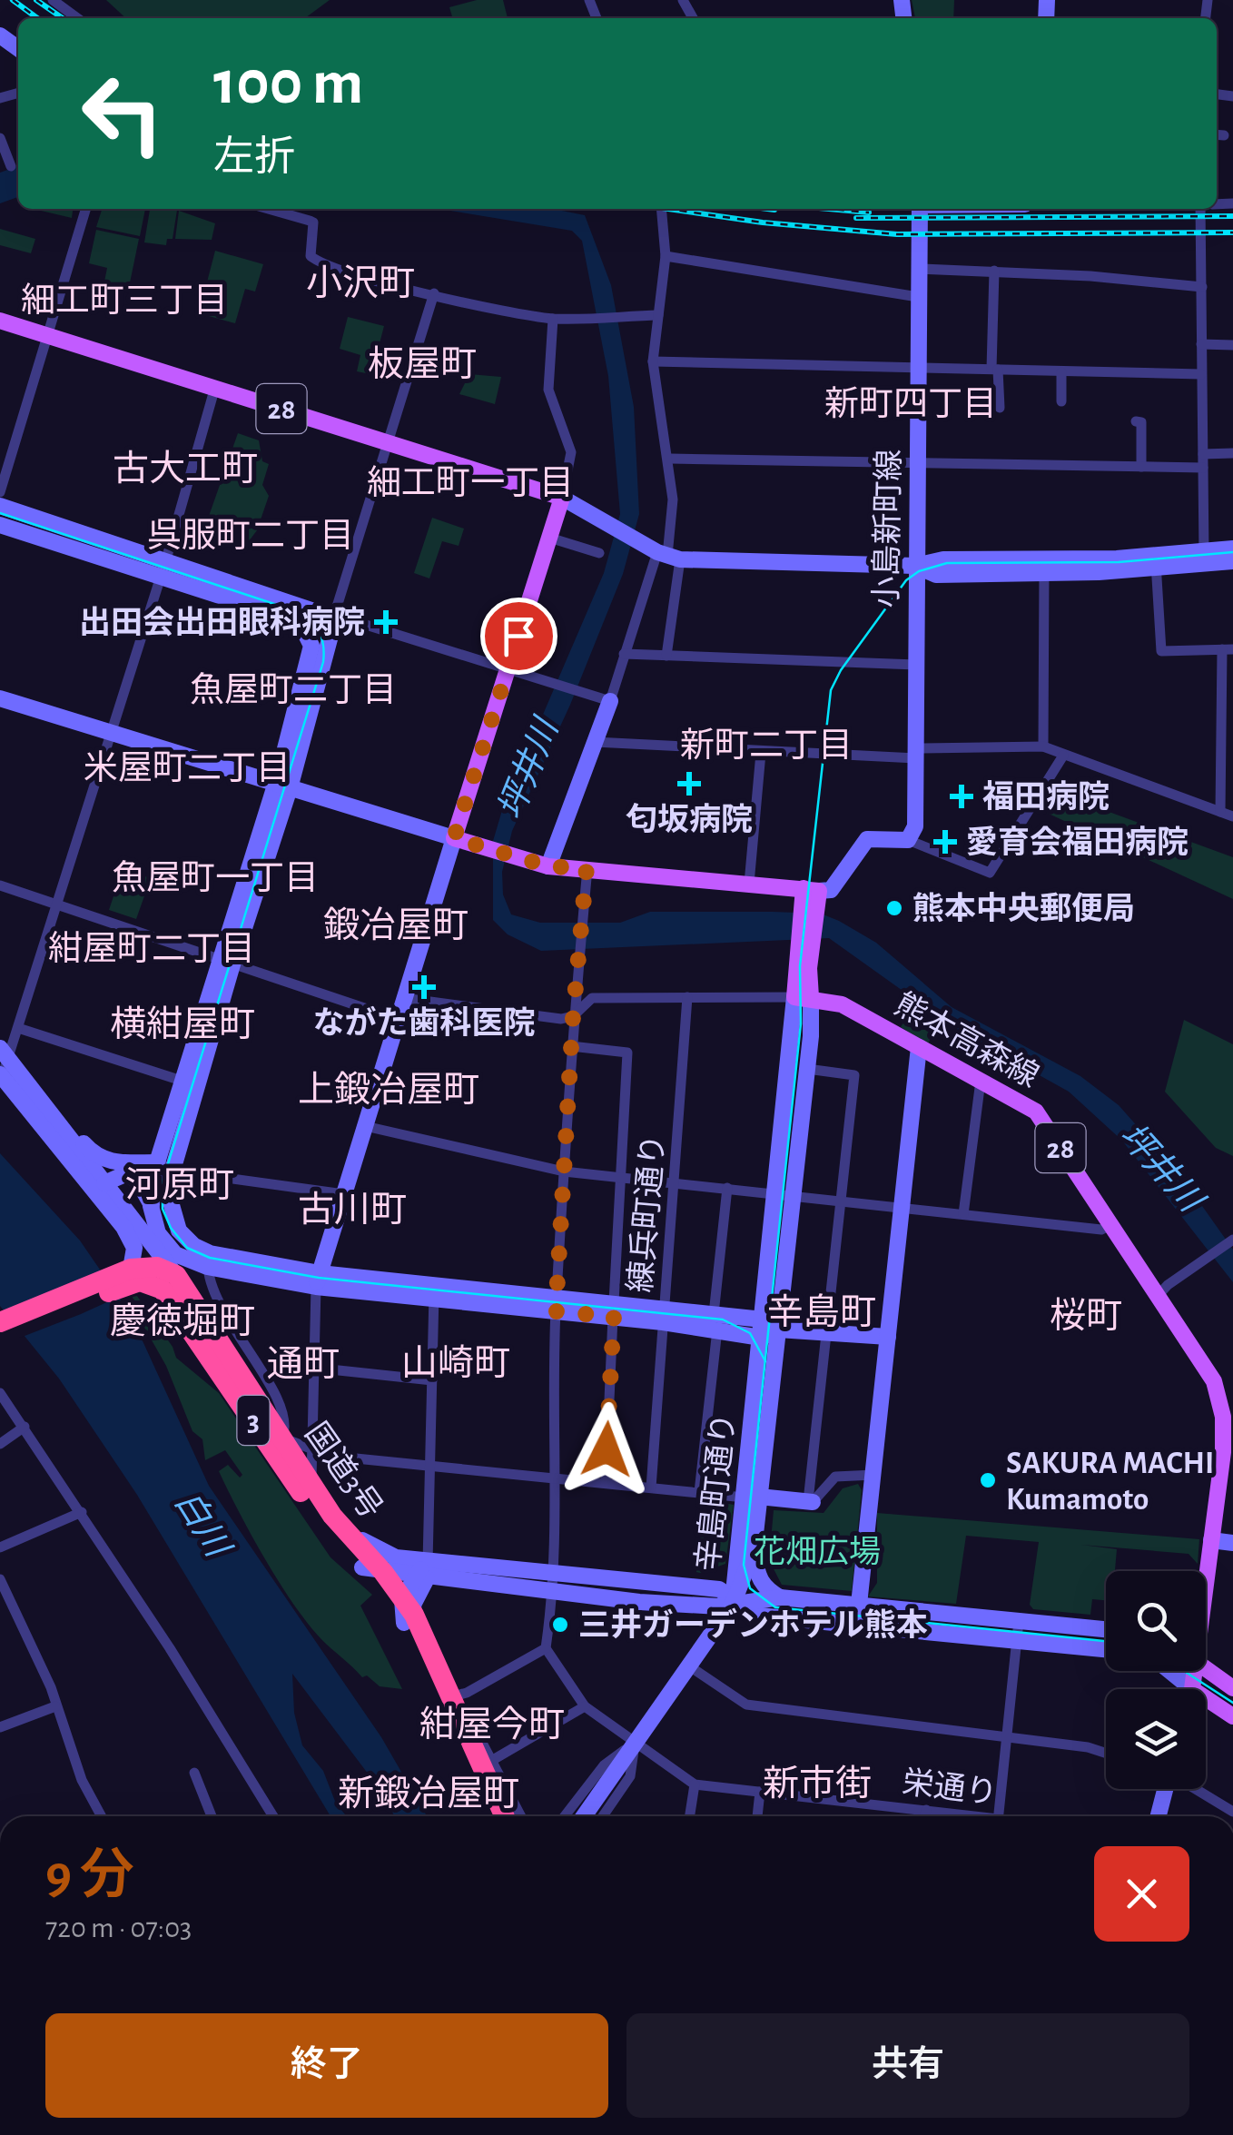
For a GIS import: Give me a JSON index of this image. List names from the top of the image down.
{
  "streets": {
    "highway": ["3", "国道3号"],
    "main road": ["28", "熊本高森線"],
    "street": [
      "小島新町線",
      "練兵町通り",
      "辛島町通り",
      "栄通り"
    ]
  },
  "crossings": [
    ["熊本高森線", "辛島町通り"]
  ],
  "districts": [
    "小沢町",
    "細工町三丁目",
    "板屋町",
    "新町四丁目",
    "古大工町",
    "細工町一丁目",
    "呉服町二丁目",
    "魚屋町二丁目",
    "新町二丁目",
    "米屋町二丁目",
    "魚屋町一丁目",
    "鍛冶屋町",
    "紺屋町二丁目",
    "横紺屋町",
    "上鍛冶屋町",
    "河原町",
    "古川町",
    "辛島町",
    "桜町",
    "慶徳堀町",
    "山崎町",
    "通町",
    "紺屋今町",
    "新市街",
    "新鍛冶屋町"
  ],
  "water": ["坪井川", "白川"],
  "parks": ["花畑広場"],
  "places": {
    "health": [
      "出田会出田眼科病院",
      "匂坂病院",
      "福田病院",
      "愛育会福田病院",
      "ながた歯科医院"
    ],
    "other": ["熊本中央郵便局", "SAKURA MACHI Kumamoto", "三井ガーデンホテル熊本"]
  },
  "page": {
    "turn": ["100 m", "左折"],
    "heading": ["9 分", "720 m · 07:03"],
    "buttons": ["終了", "共有"]
  }
}
